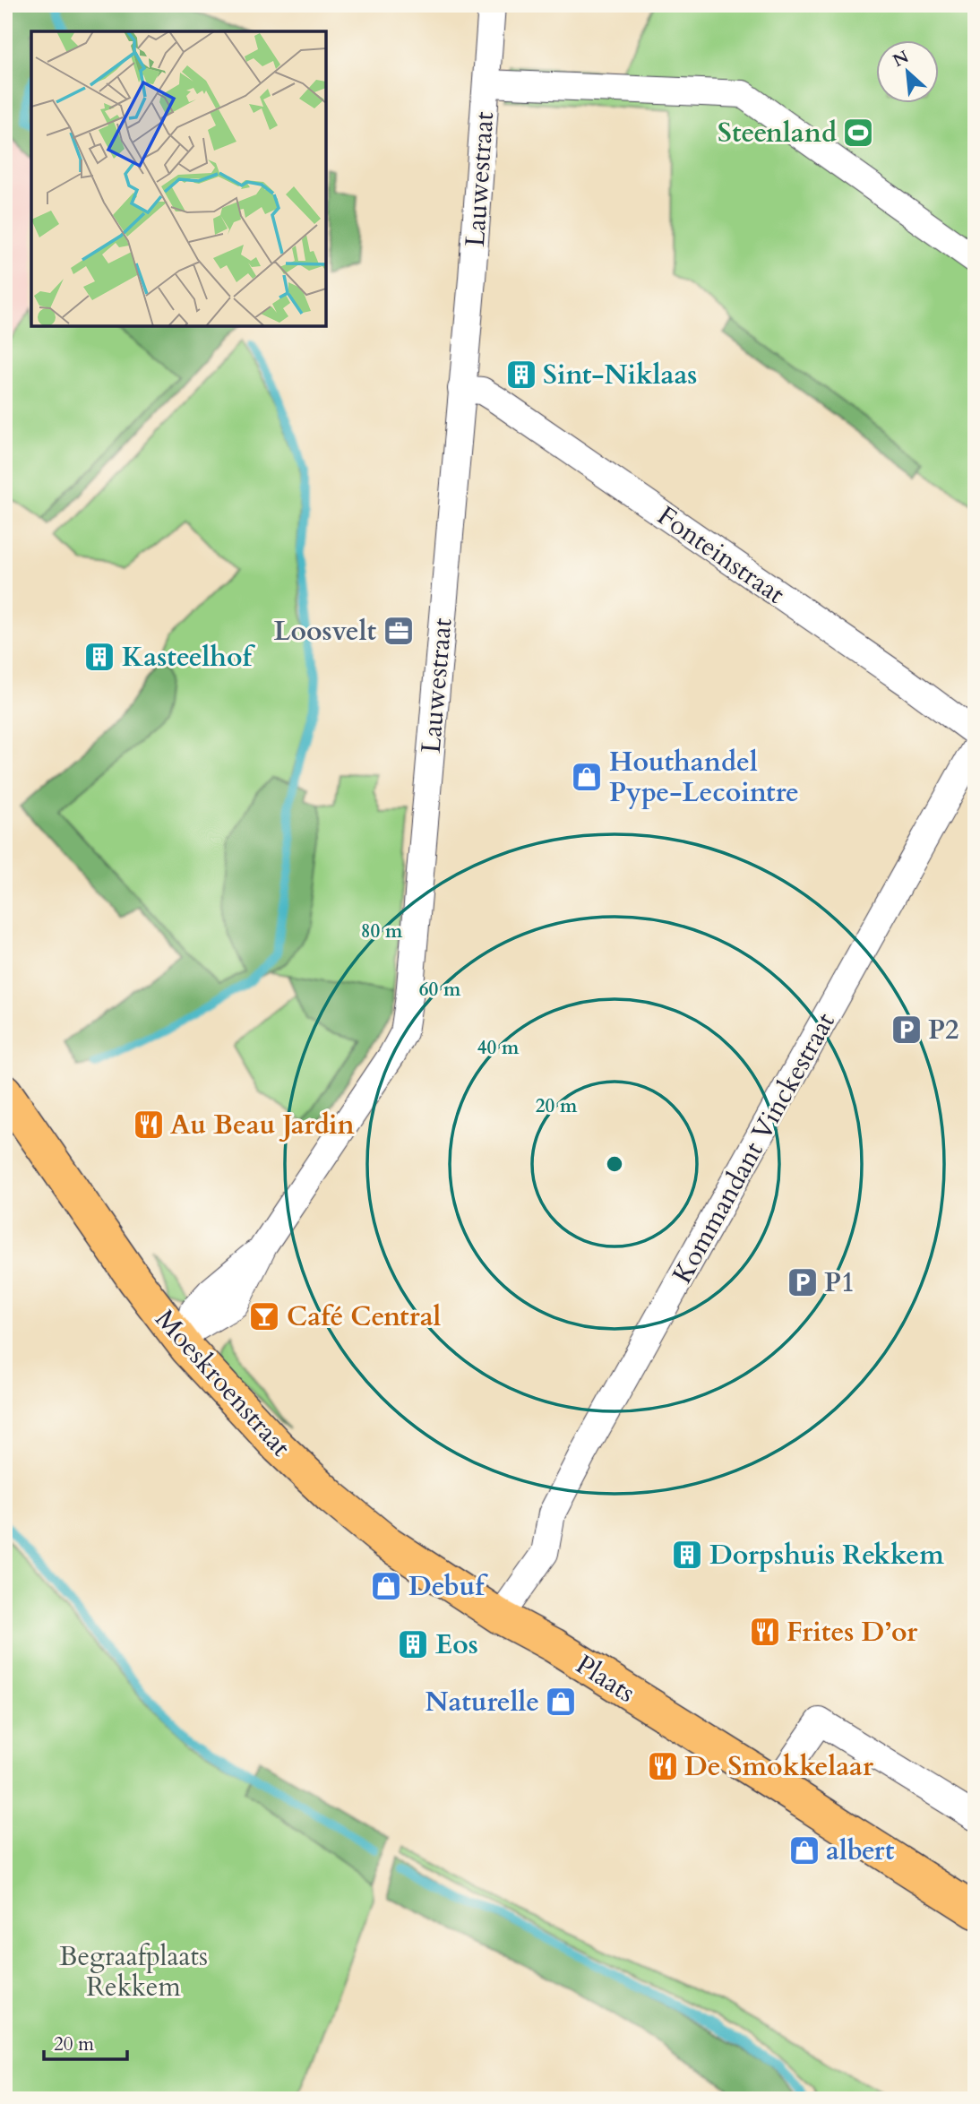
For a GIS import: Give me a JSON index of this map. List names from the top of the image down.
{
  "streets": {
    "main road": ["Moeskroenstraat", "Plaats"],
    "street": ["Lauwestraat", "Fonteinstraat", "Kommandant Vinckestraat"]
  },
  "crossings": [
    ["Lauwestraat", "Fonteinstraat"],
    ["Lauwestraat", "Moeskroenstraat"],
    ["Kommandant Vinckestraat", "Moeskroenstraat"],
    ["Kommandant Vinckestraat", "Plaats"],
    ["Moeskroenstraat", "Plaats"]
  ],
  "parks": ["Begraafplaats Rekkem"],
  "places": {
    "sports": ["Steenland"],
    "building": [
      "Sint-Niklaas",
      "Kasteelhof",
      "Dorpshuis Rekkem",
      "Eos"
    ],
    "office": ["Loosvelt"],
    "shop": [
      "Houthandel Pype-Lecointre",
      "Debuf",
      "Naturelle",
      "albert"
    ],
    "parking": ["P2", "P1"],
    "restaurant": ["Au Beau Jardin", "Frites D’or", "De Smokkelaar"],
    "bar": ["Café Central"]
  },
  "scale_bar": "20 m",
  "north": "top left",
  "rings": [
    "80 m",
    "60 m",
    "40 m",
    "20 m"
  ]
}
